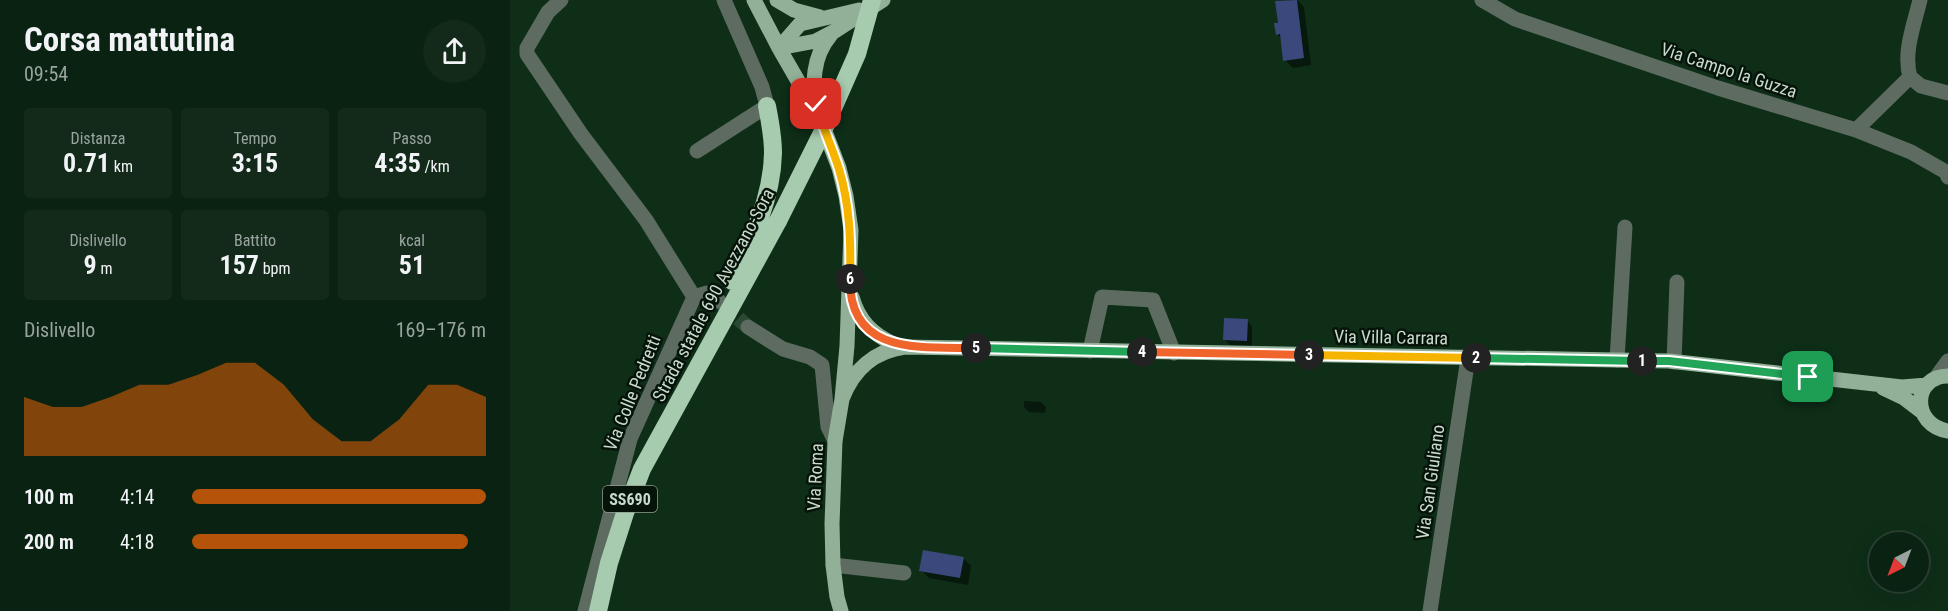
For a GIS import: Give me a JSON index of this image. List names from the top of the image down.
{
  "streets": {
    "highway": ["Strada statale 690 Avezzano-Sora", "SS690"],
    "main road": ["Via Villa Carrara", "Via Roma"],
    "street": ["Via Campo la Guzza", "Via Colle Pedretti", "Via San Giuliano"]
  },
  "crossings": [
    ["Via Villa Carrara", "Via Roma"],
    ["Via Villa Carrara", "Via San Giuliano"]
  ],
  "north": "bottom left",
  "page": {
    "heading": ["Corsa mattutina", "09:54"],
    "stats": [
      ["Distanza", "0.71 km"],
      ["Tempo", "3:15"],
      ["Passo", "4:35 /km"],
      ["Dislivello", "9 m"],
      ["Battito", "157 bpm"],
      ["kcal", "51"]
    ],
    "pins": [
      "6",
      "5",
      "4",
      "3",
      "2",
      "1"
    ],
    "chart": ["Dislivello", "169–176 m"],
    "list": [
      {
        "name": "100 m",
        "note": "4:14"
      },
      {
        "name": "200 m",
        "note": "4:18"
      }
    ]
  }
}
